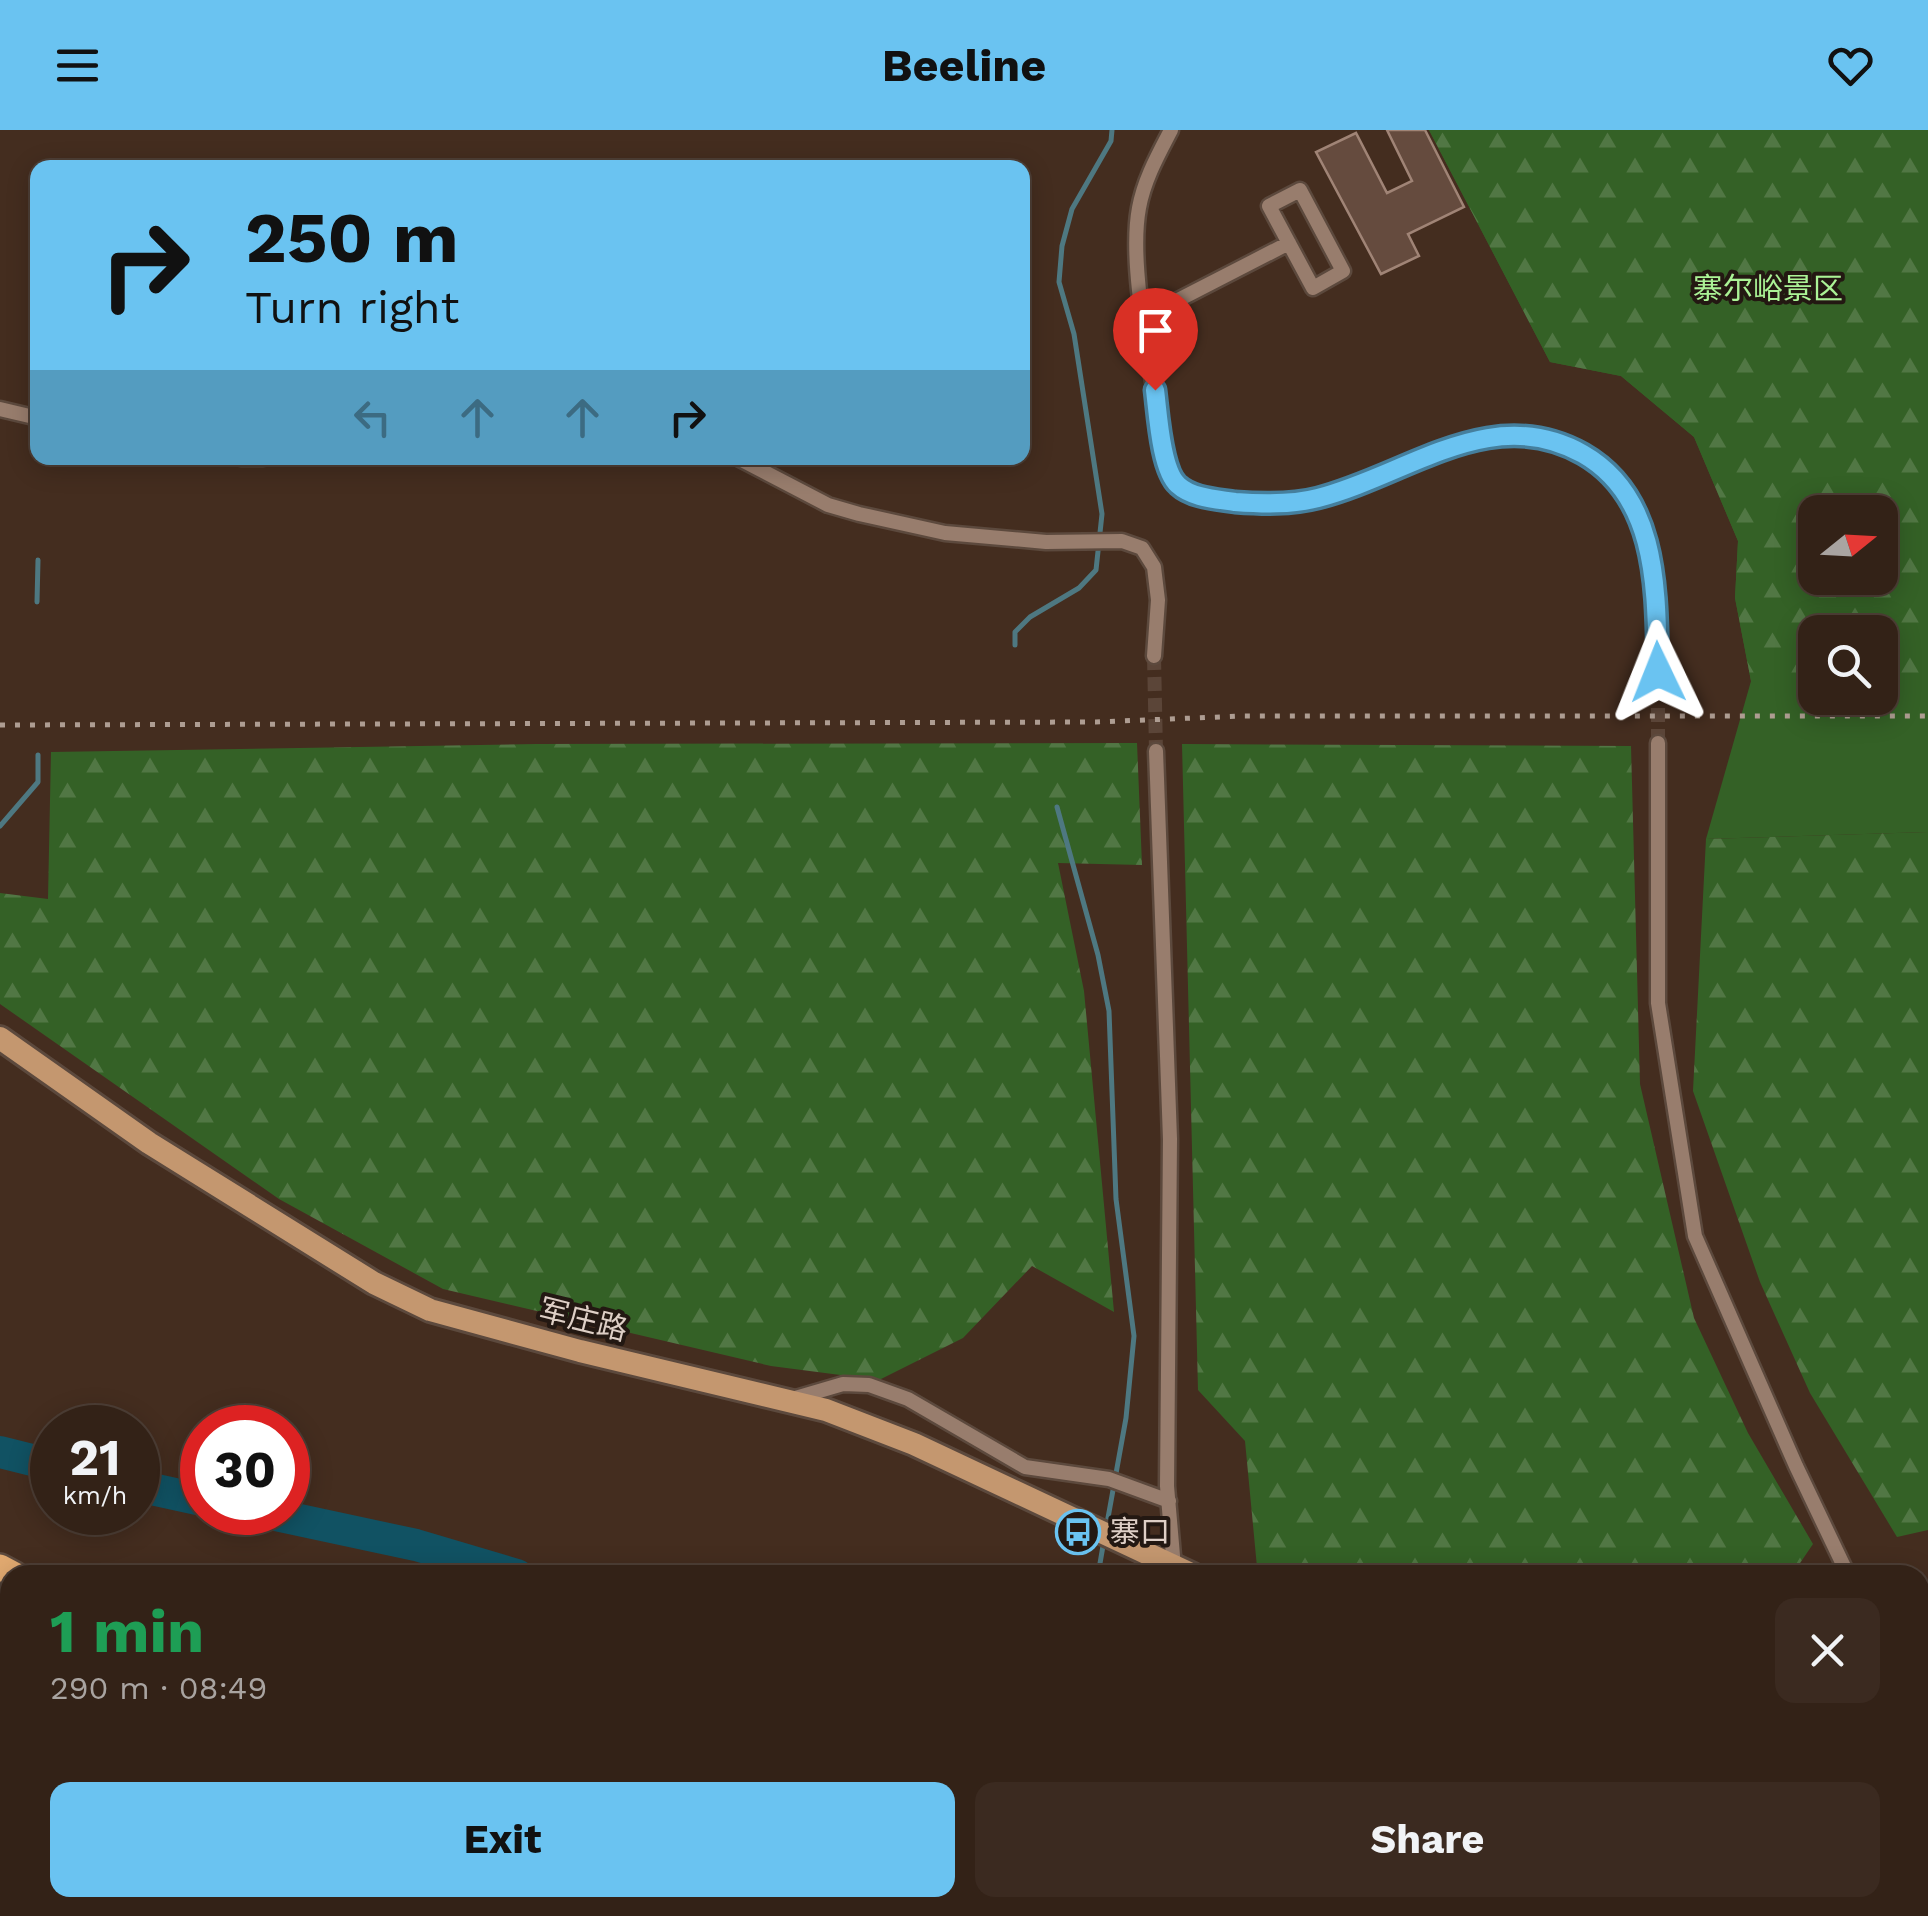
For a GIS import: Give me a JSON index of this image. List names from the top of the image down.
{
  "streets": {
    "main road": ["军庄路"]
  },
  "parks": ["寨尔峪景区"],
  "places": {
    "bus stop": ["寨口"]
  },
  "north": "right",
  "page": {
    "header": "Beeline",
    "turn": ["250 m", "Turn right"],
    "speed": "21 km/h",
    "limit": "30",
    "heading": ["1 min", "290 m · 08:49"],
    "buttons": ["Exit", "Share"]
  }
}
